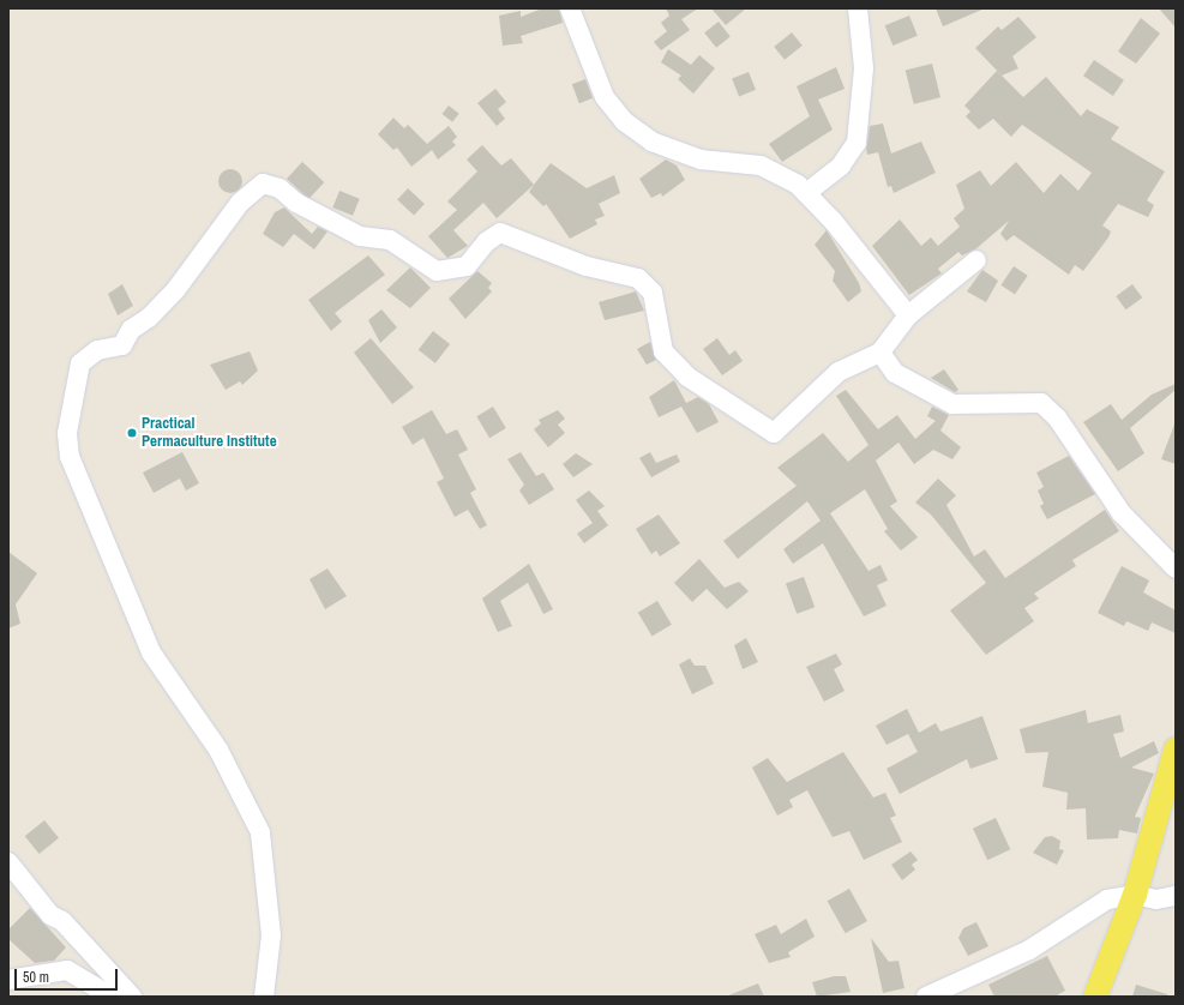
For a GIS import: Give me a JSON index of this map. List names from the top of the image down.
{
  "places": ["Practical Permaculture Institute"],
  "scale_bar": "50 m"
}
